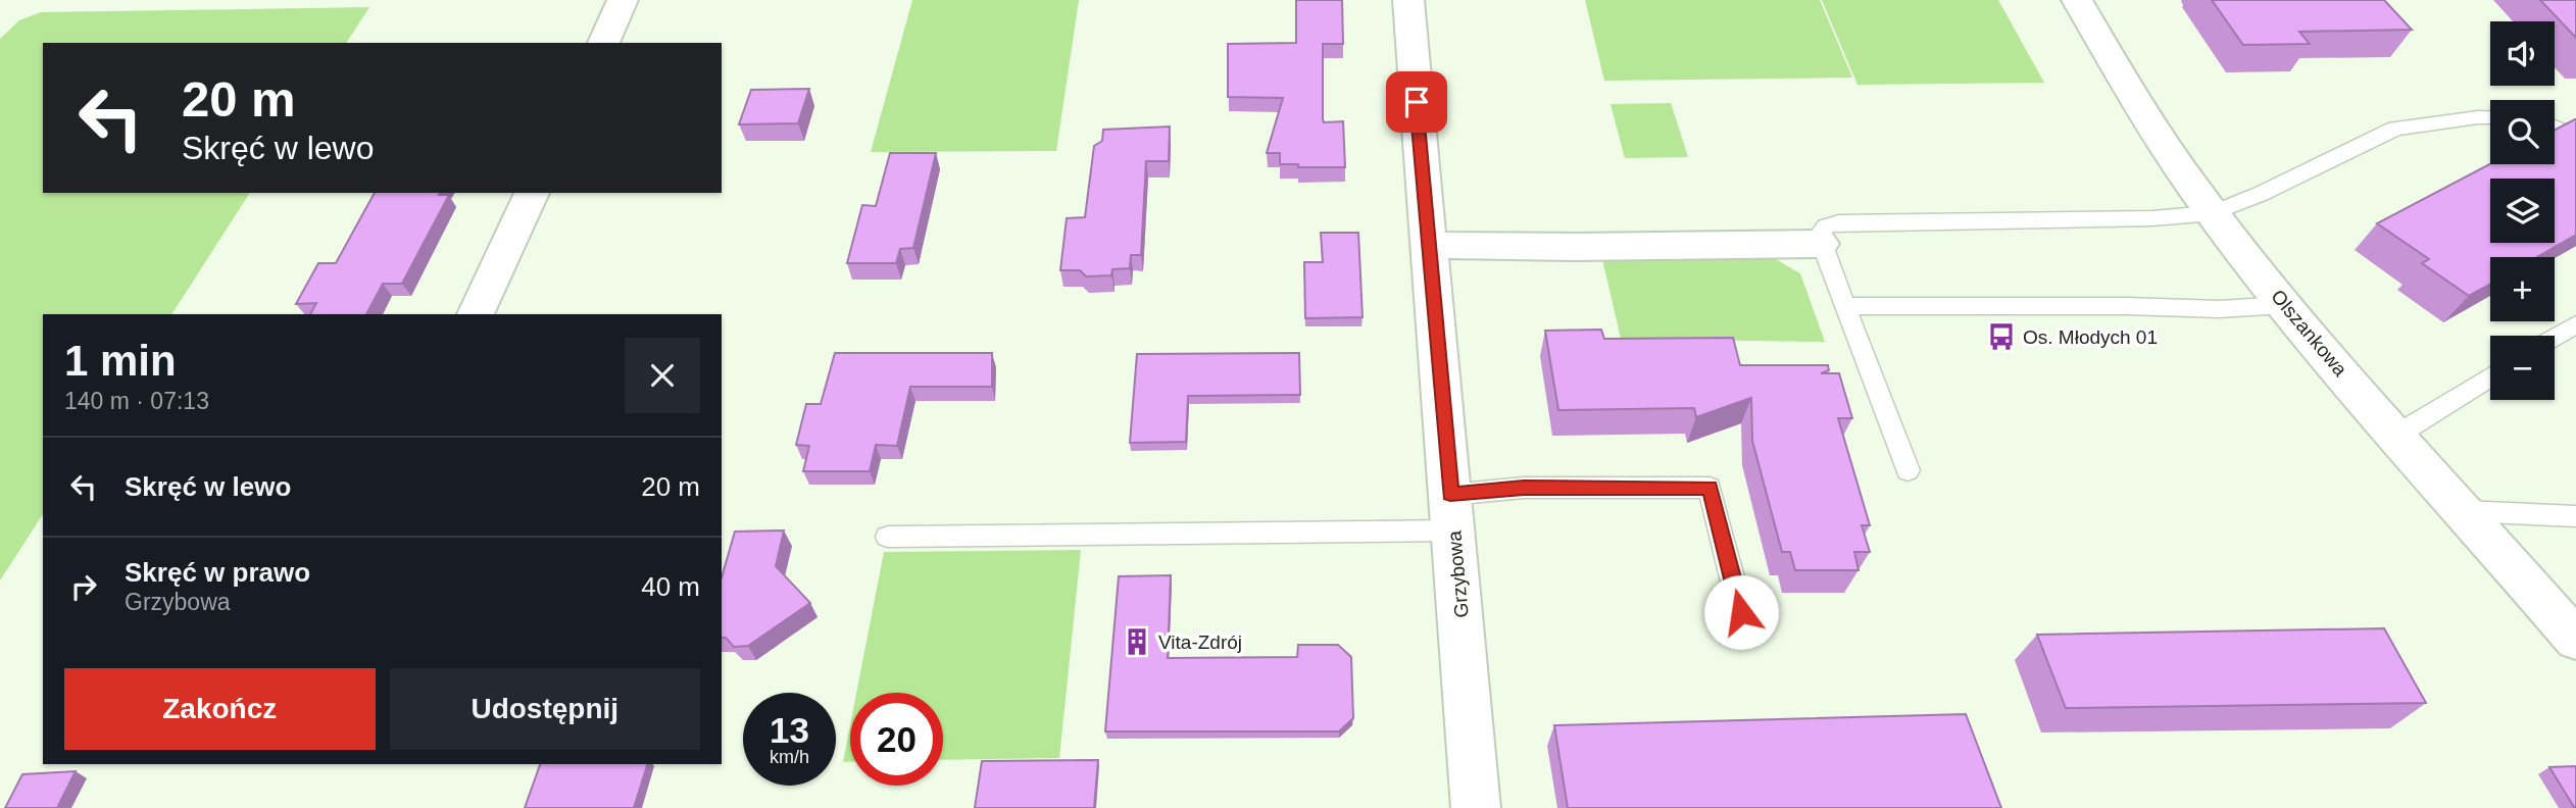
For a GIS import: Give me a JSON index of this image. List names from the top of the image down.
{
  "streets": {
    "street": ["Olszankowa", "Grzybowa"]
  },
  "places": {
    "bus stop": ["Os. Młodych 01"],
    "building": ["Vita-Zdrój"]
  },
  "page": {
    "map_buttons": ["+", "−"],
    "turn": ["20 m", "Skręć w lewo"],
    "heading": ["1 min", "140 m · 07:13"],
    "list": [
      {
        "name": "Skręć w lewo",
        "value": "20 m"
      },
      {
        "name": "Skręć w prawo",
        "note": "Grzybowa",
        "value": "40 m"
      }
    ],
    "buttons": ["Zakończ", "Udostępnij"],
    "speed": "13 km/h",
    "limit": "20"
  }
}
